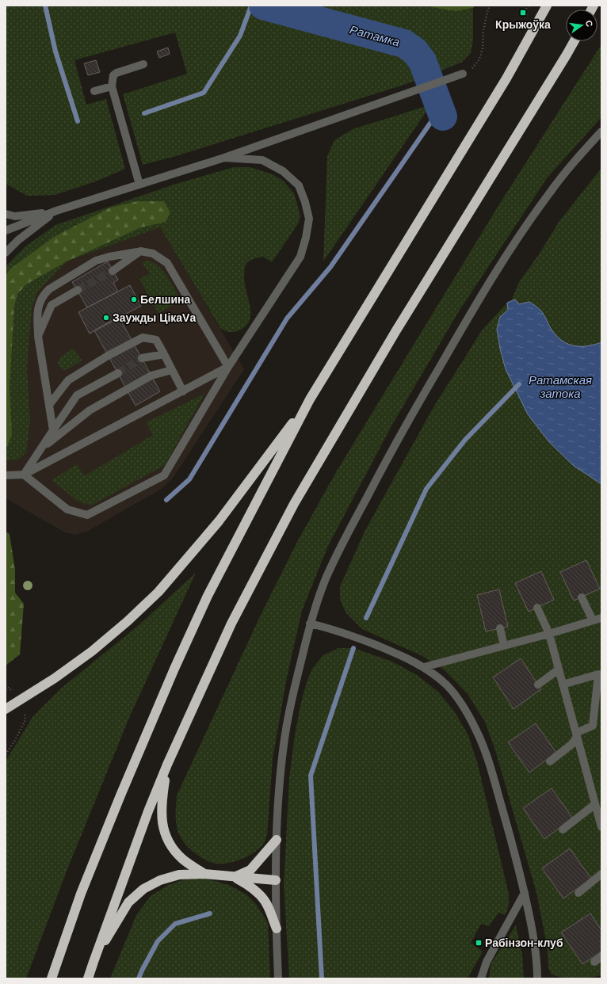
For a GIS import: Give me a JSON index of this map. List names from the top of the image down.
{
  "water": ["Ратамка", "Ратамская затока"],
  "places": {
    "transit": ["Крыжоўка", "Рабінзон-клуб"],
    "other": ["Белшина", "Заужды ЦікаVа"]
  },
  "north": "right"
}
